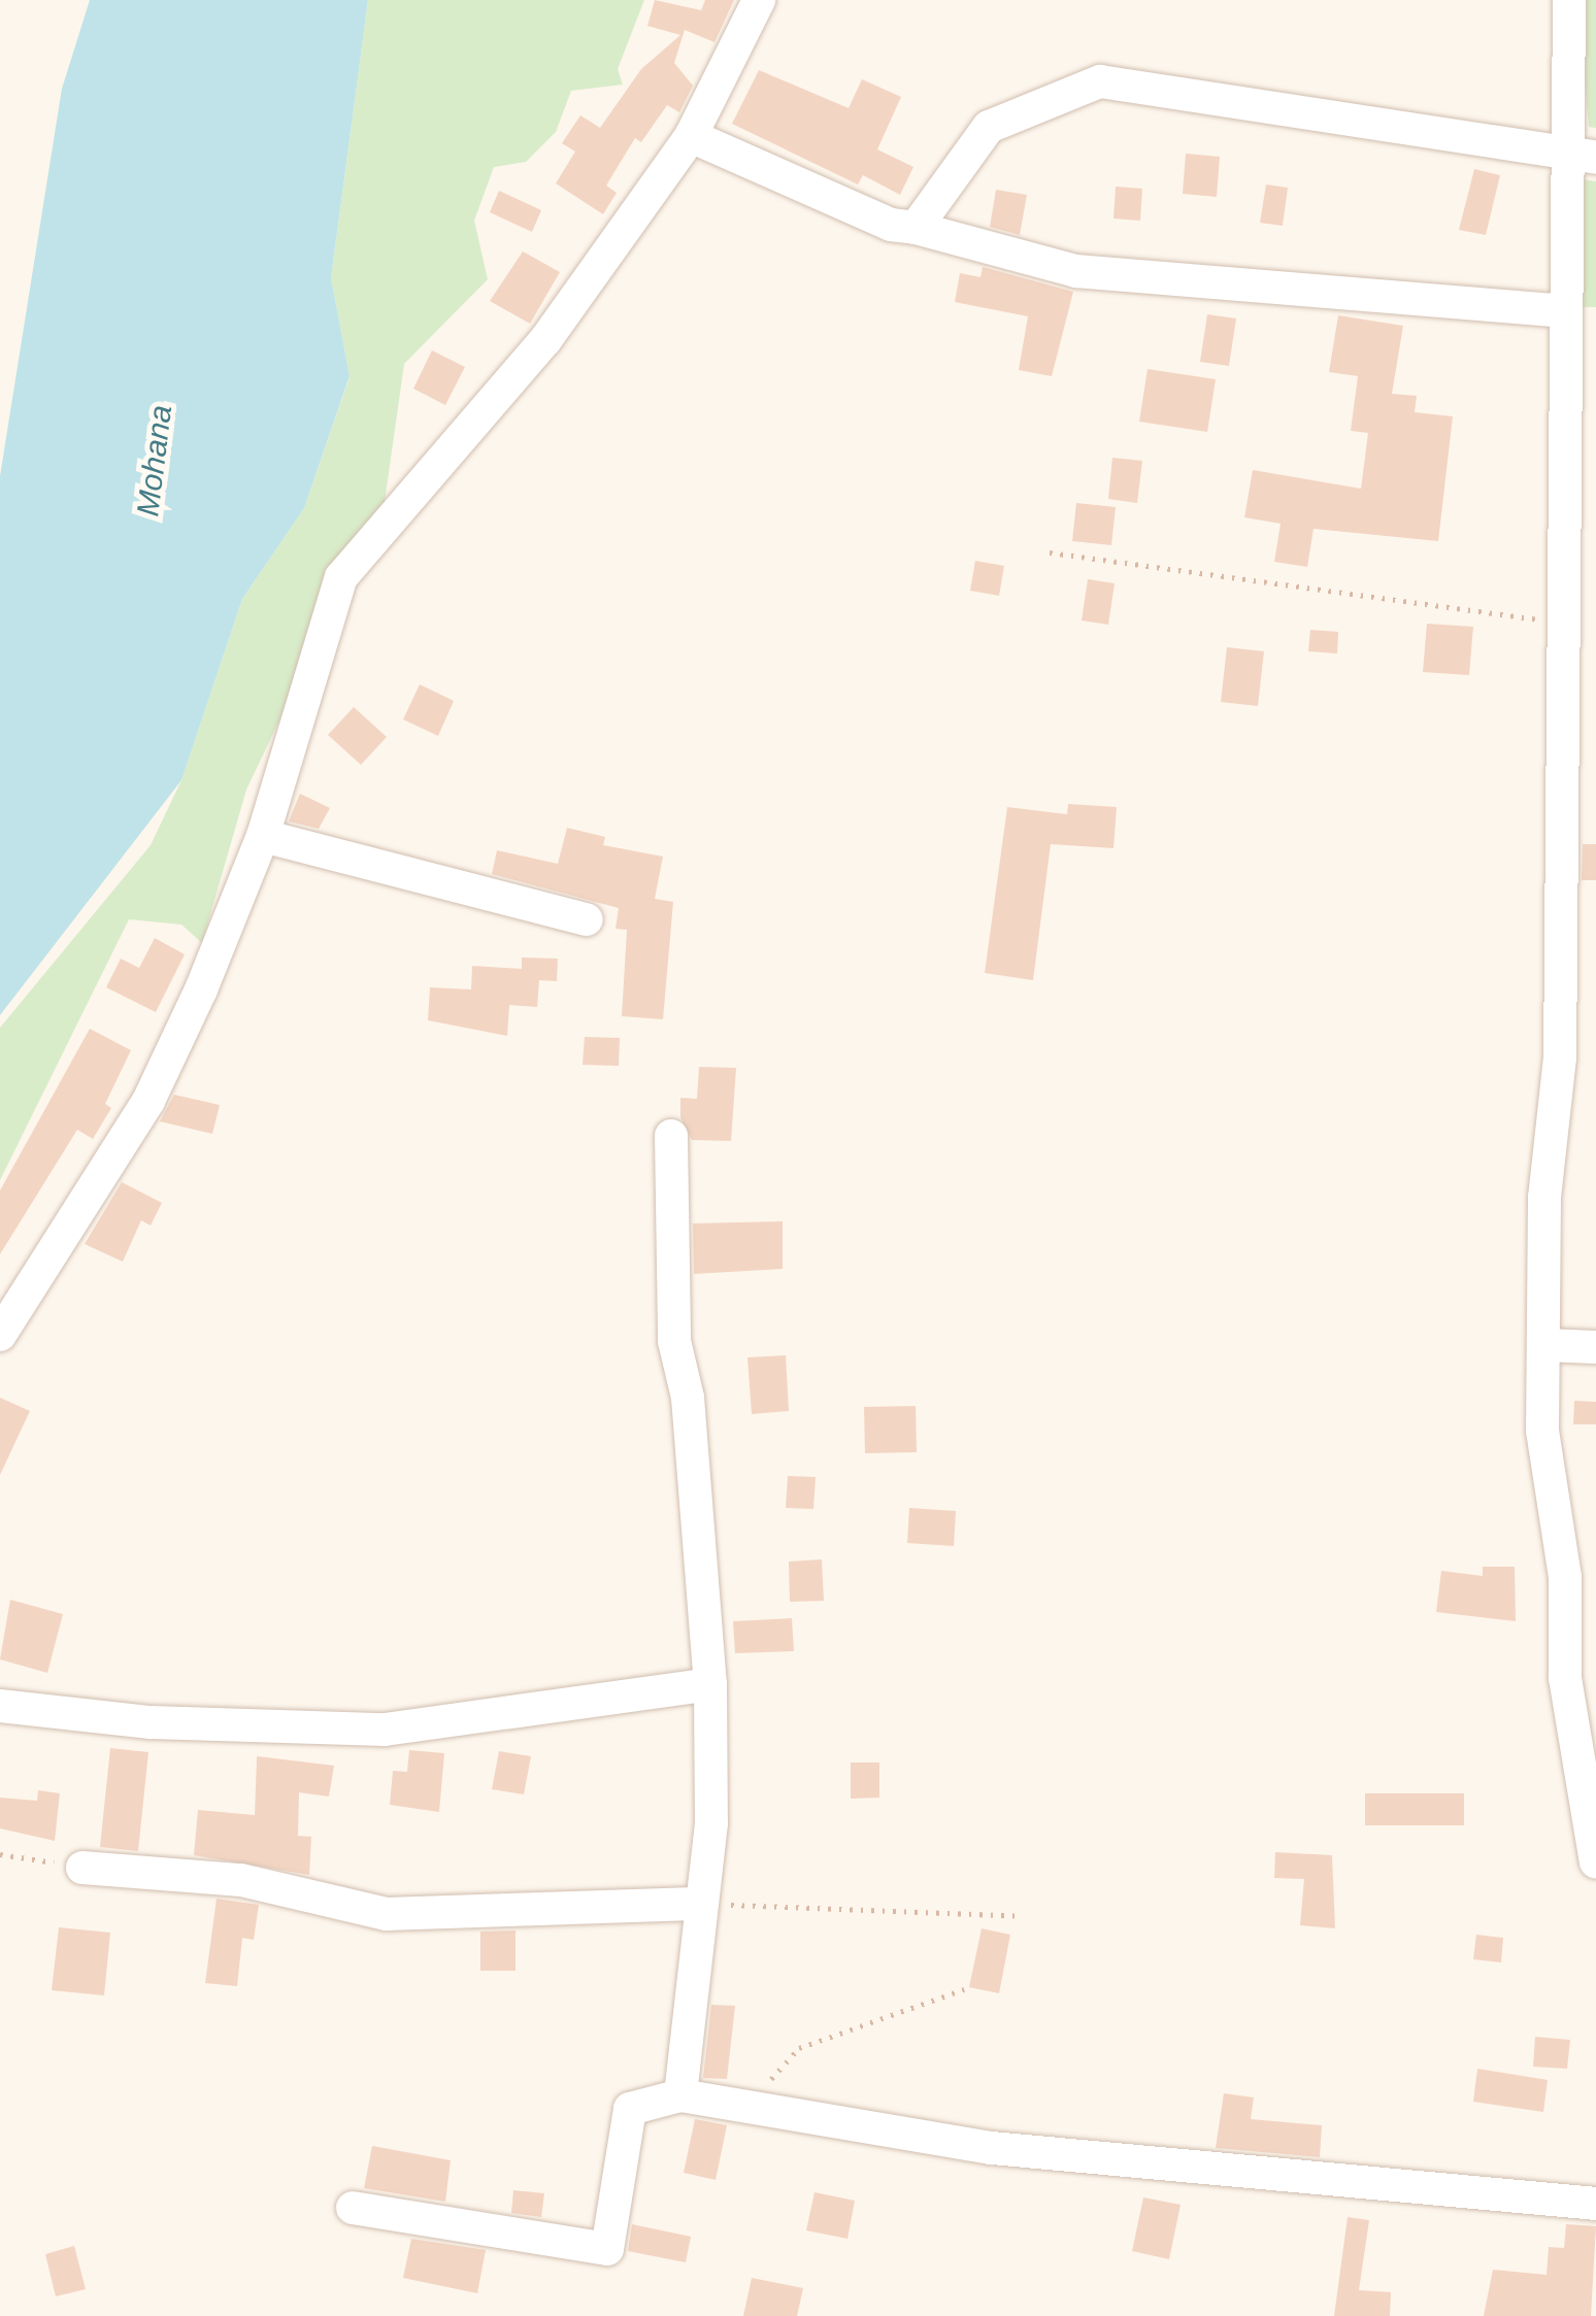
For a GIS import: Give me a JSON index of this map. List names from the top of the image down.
{
  "water": ["Mohana"]
}
